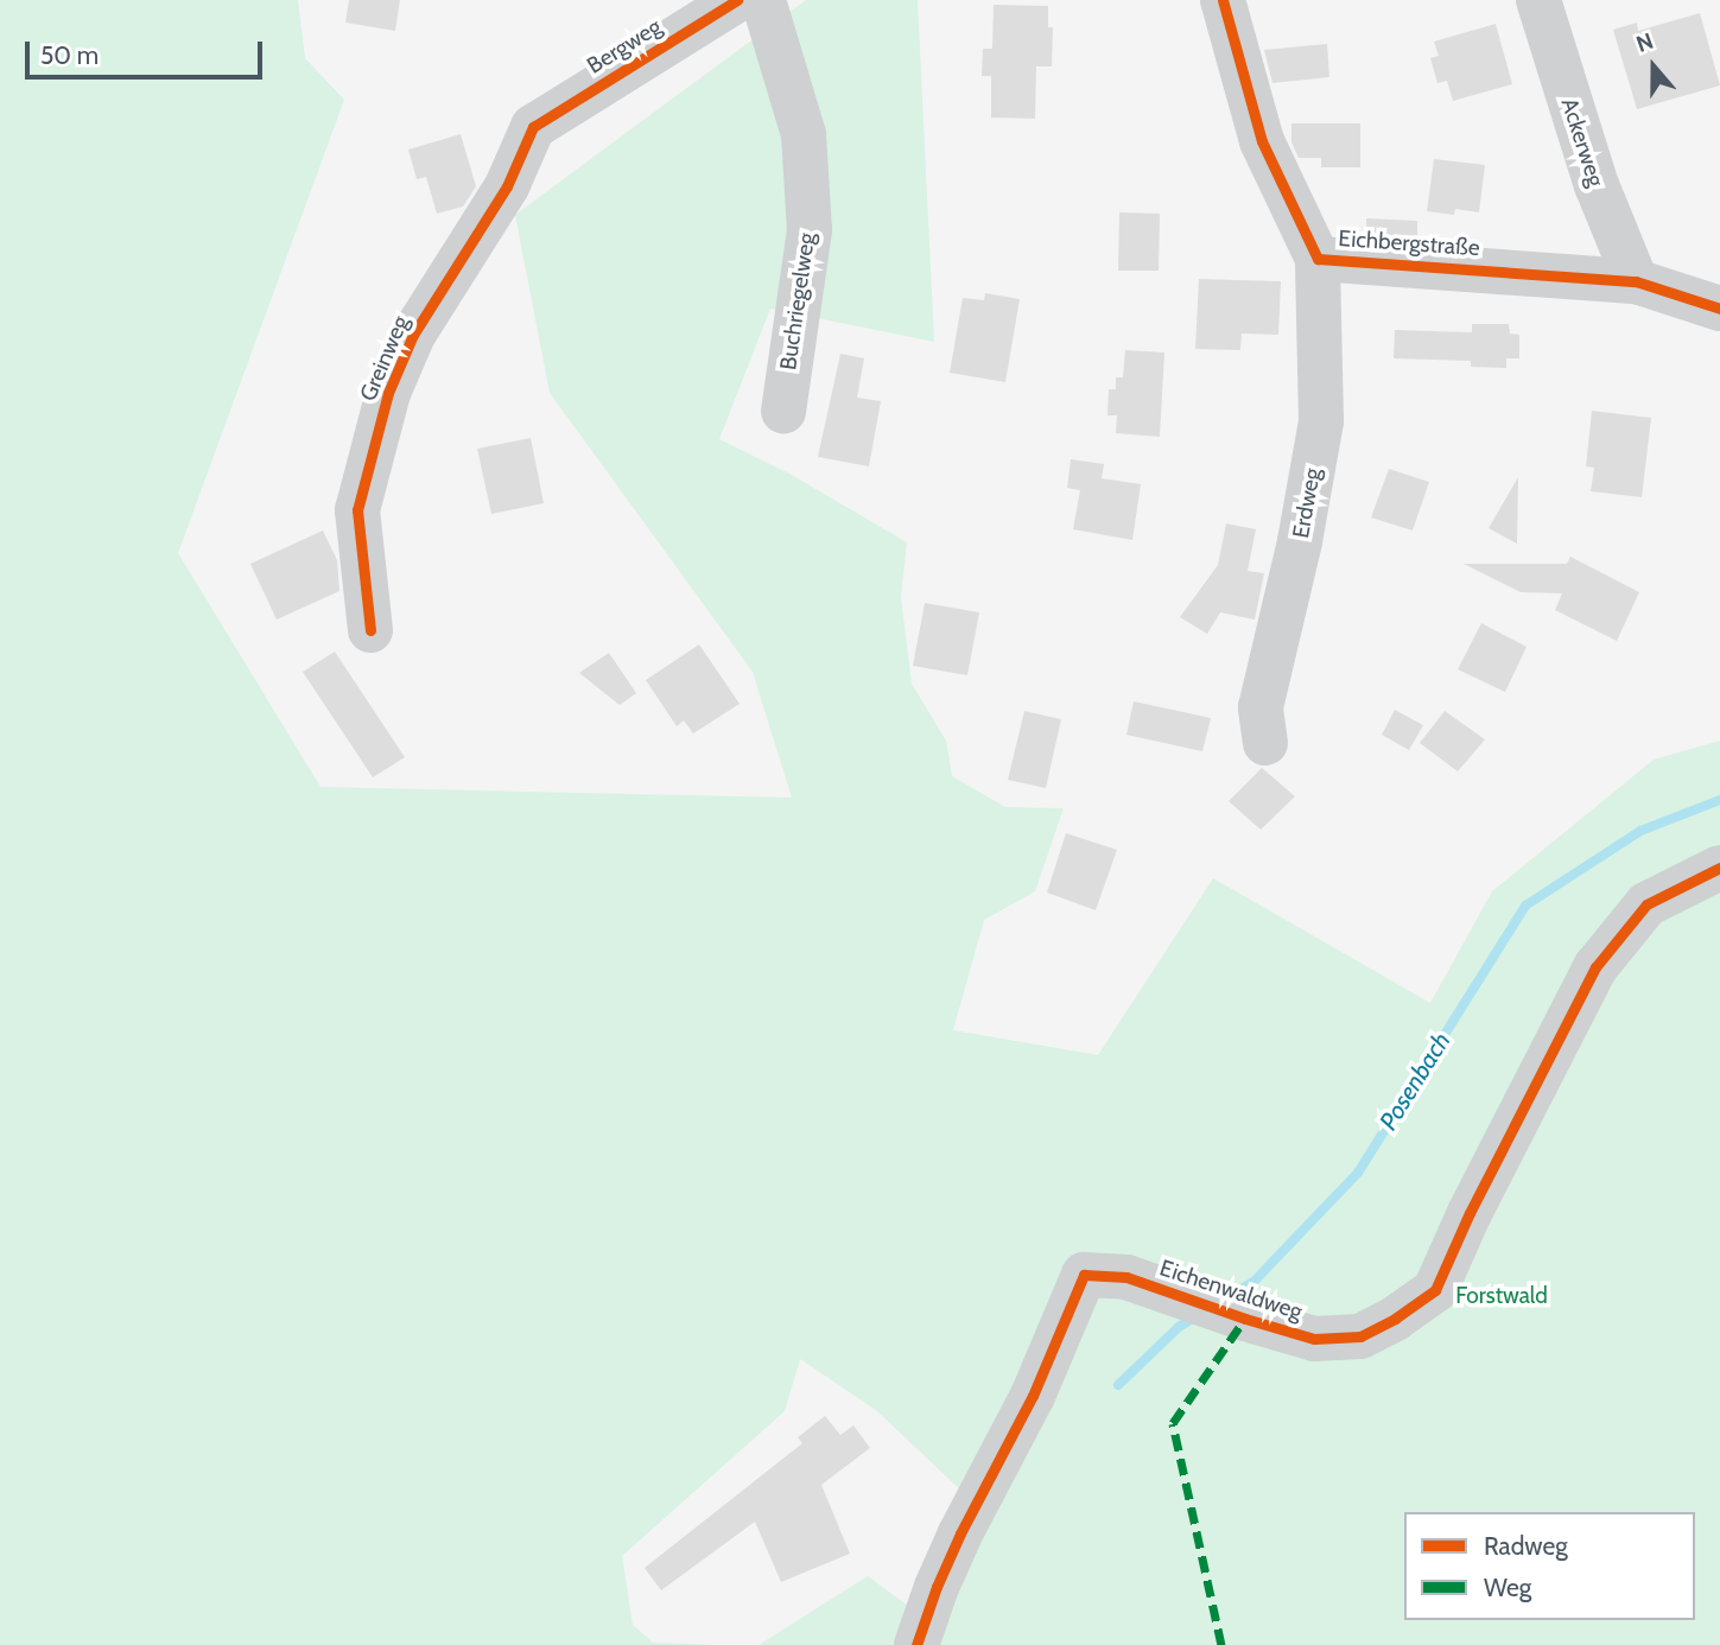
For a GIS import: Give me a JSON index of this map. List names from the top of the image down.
{
  "streets": {
    "street": [
      "Bergweg",
      "Ackerweg",
      "Eichbergstraße",
      "Buchriegelweg",
      "Greinweg",
      "Erdweg",
      "Eichenwaldweg"
    ]
  },
  "crossings": [
    ["Bergweg", "Greinweg"],
    ["Ackerweg", "Eichbergstraße"],
    ["Eichbergstraße", "Erdweg"]
  ],
  "water": ["Posenbach"],
  "parks": ["Forstwald"],
  "legend": ["Radweg", "Weg"],
  "scale_bar": "50 m",
  "north": "top"
}
